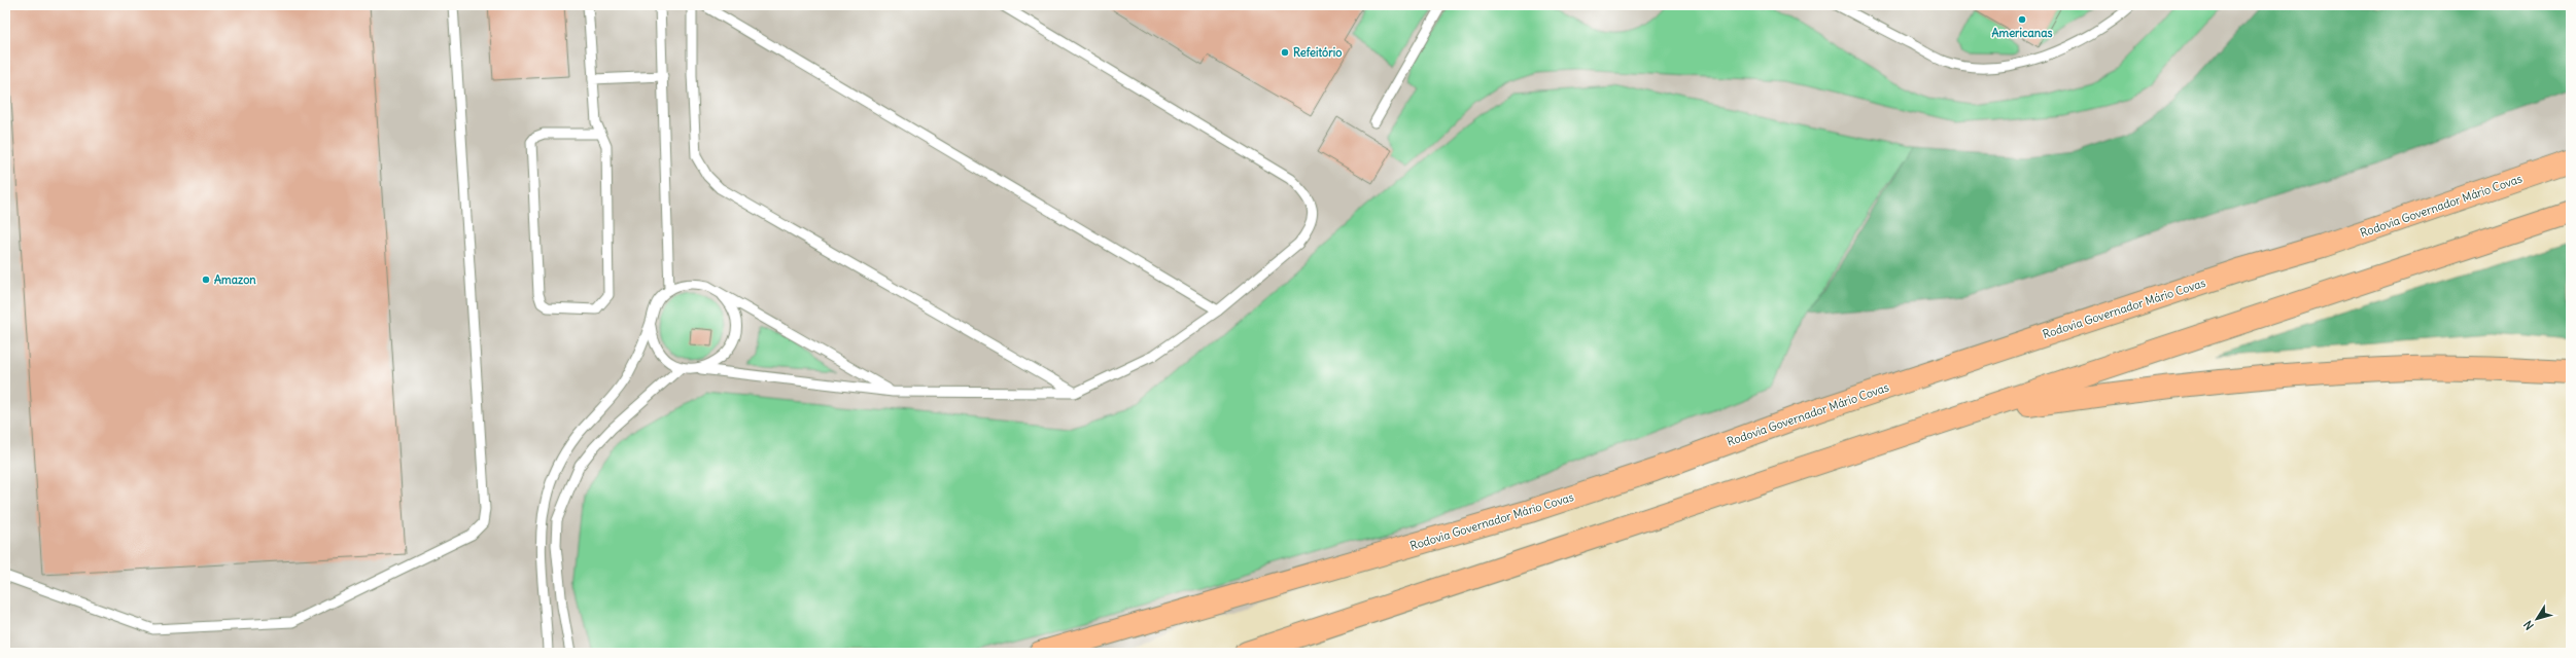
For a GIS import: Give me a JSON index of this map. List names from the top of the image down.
{
  "streets": {
    "highway": ["Rodovia Governador Mário Covas"]
  },
  "places": ["Americanas", "Refeitório", "Amazon"],
  "north": "bottom left"
}
